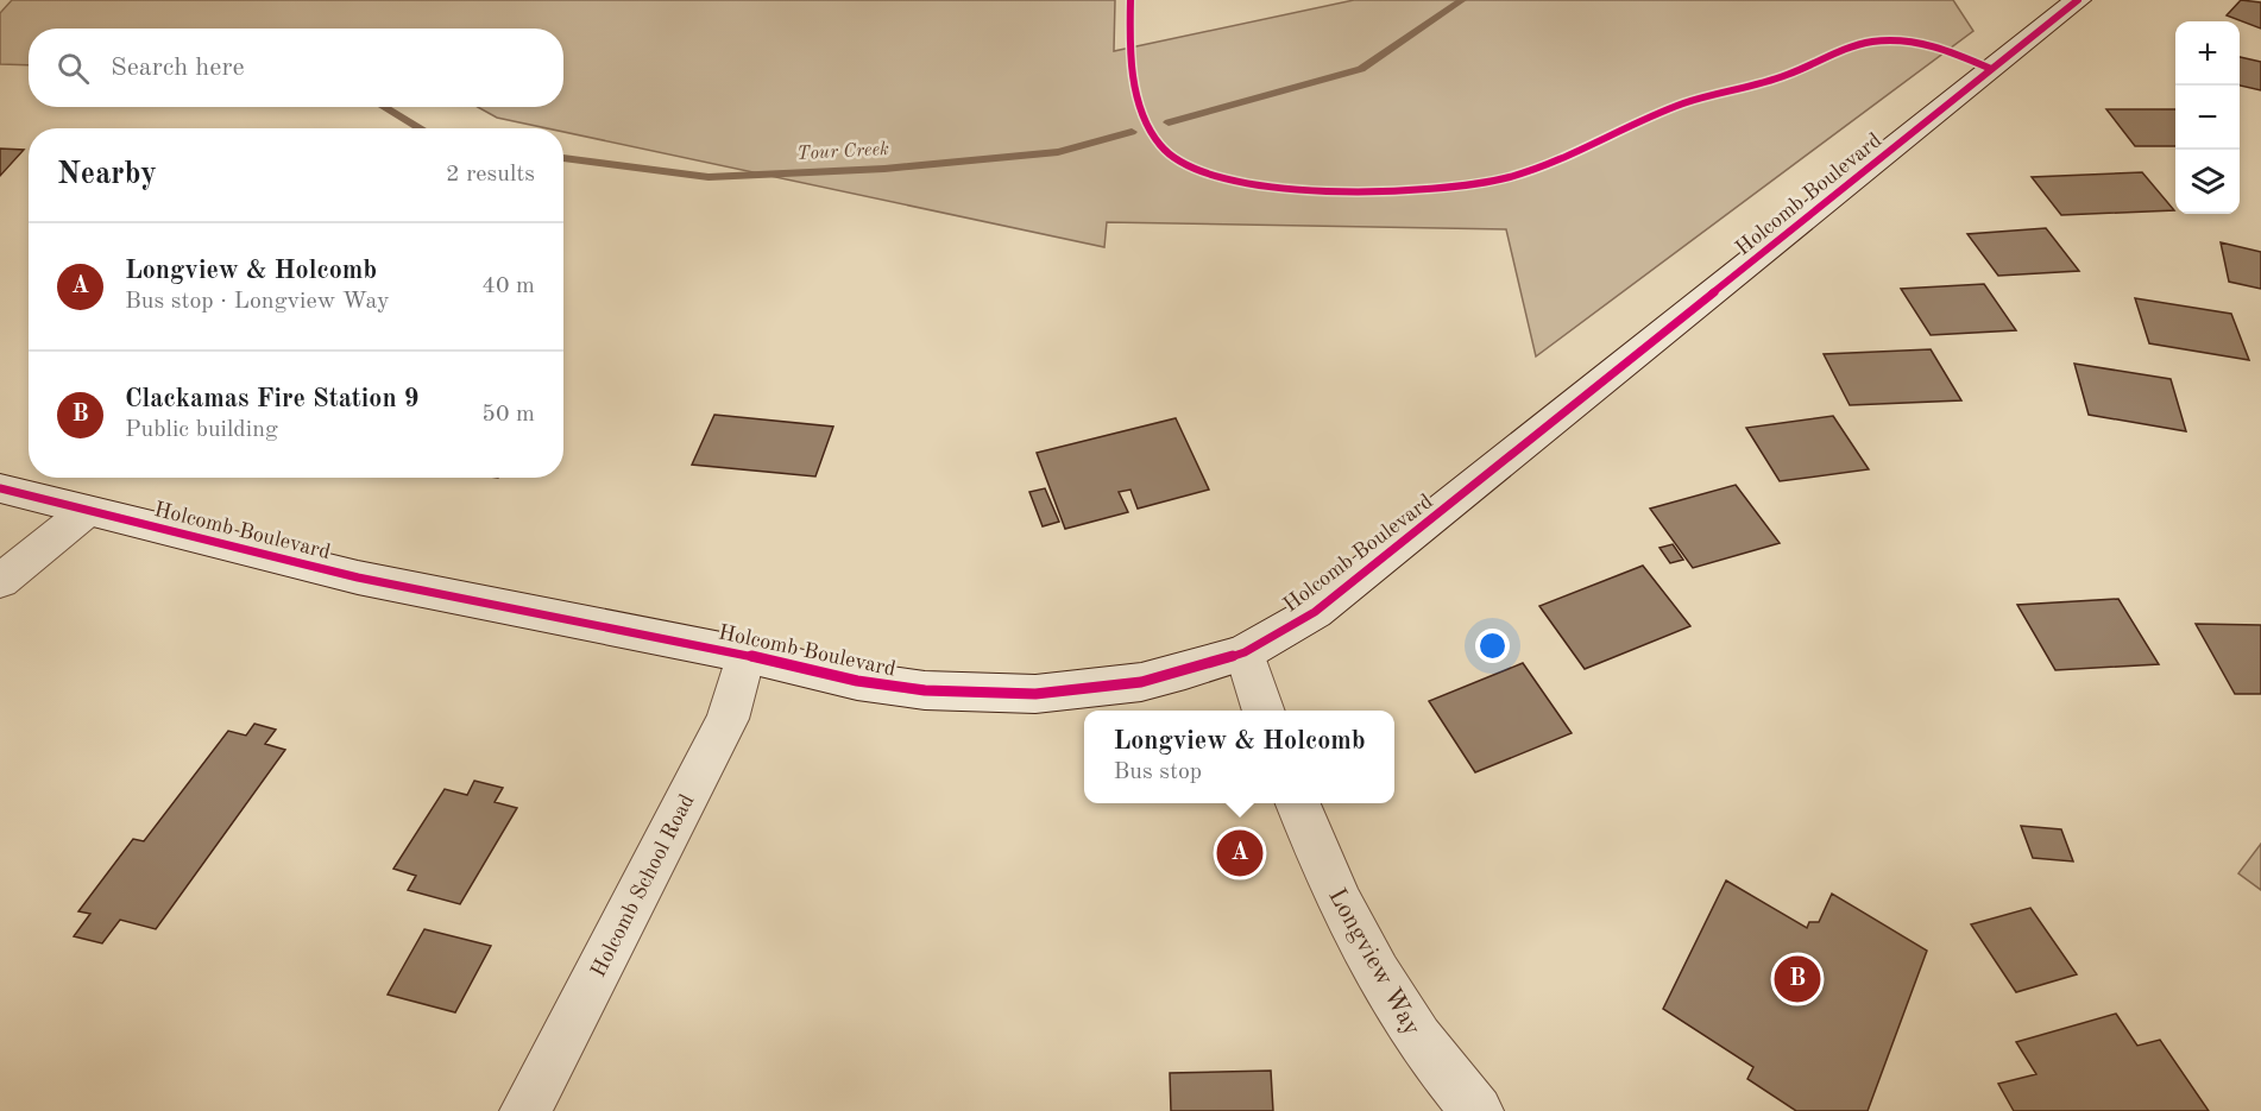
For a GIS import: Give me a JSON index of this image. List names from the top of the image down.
{
  "streets": {
    "street": ["Holcomb Boulevard", "Holcomb School Road", "Longview Way"]
  },
  "crossings": [
    ["Holcomb Boulevard", "Holcomb School Road"]
  ],
  "water": ["Tour Creek"],
  "page": {
    "map_buttons": ["+", "−"],
    "search": "Search here",
    "heading": ["Nearby", "2 results"],
    "list": [
      {
        "mark": "A",
        "name": "Longview & Holcomb",
        "note": "Bus stop · Longview Way",
        "value": "40 m"
      },
      {
        "mark": "B",
        "name": "Clackamas Fire Station 9",
        "note": "Public building",
        "value": "50 m"
      }
    ],
    "popup": ["Longview & Holcomb", "Bus stop"],
    "pins": ["A", "B"]
  }
}
